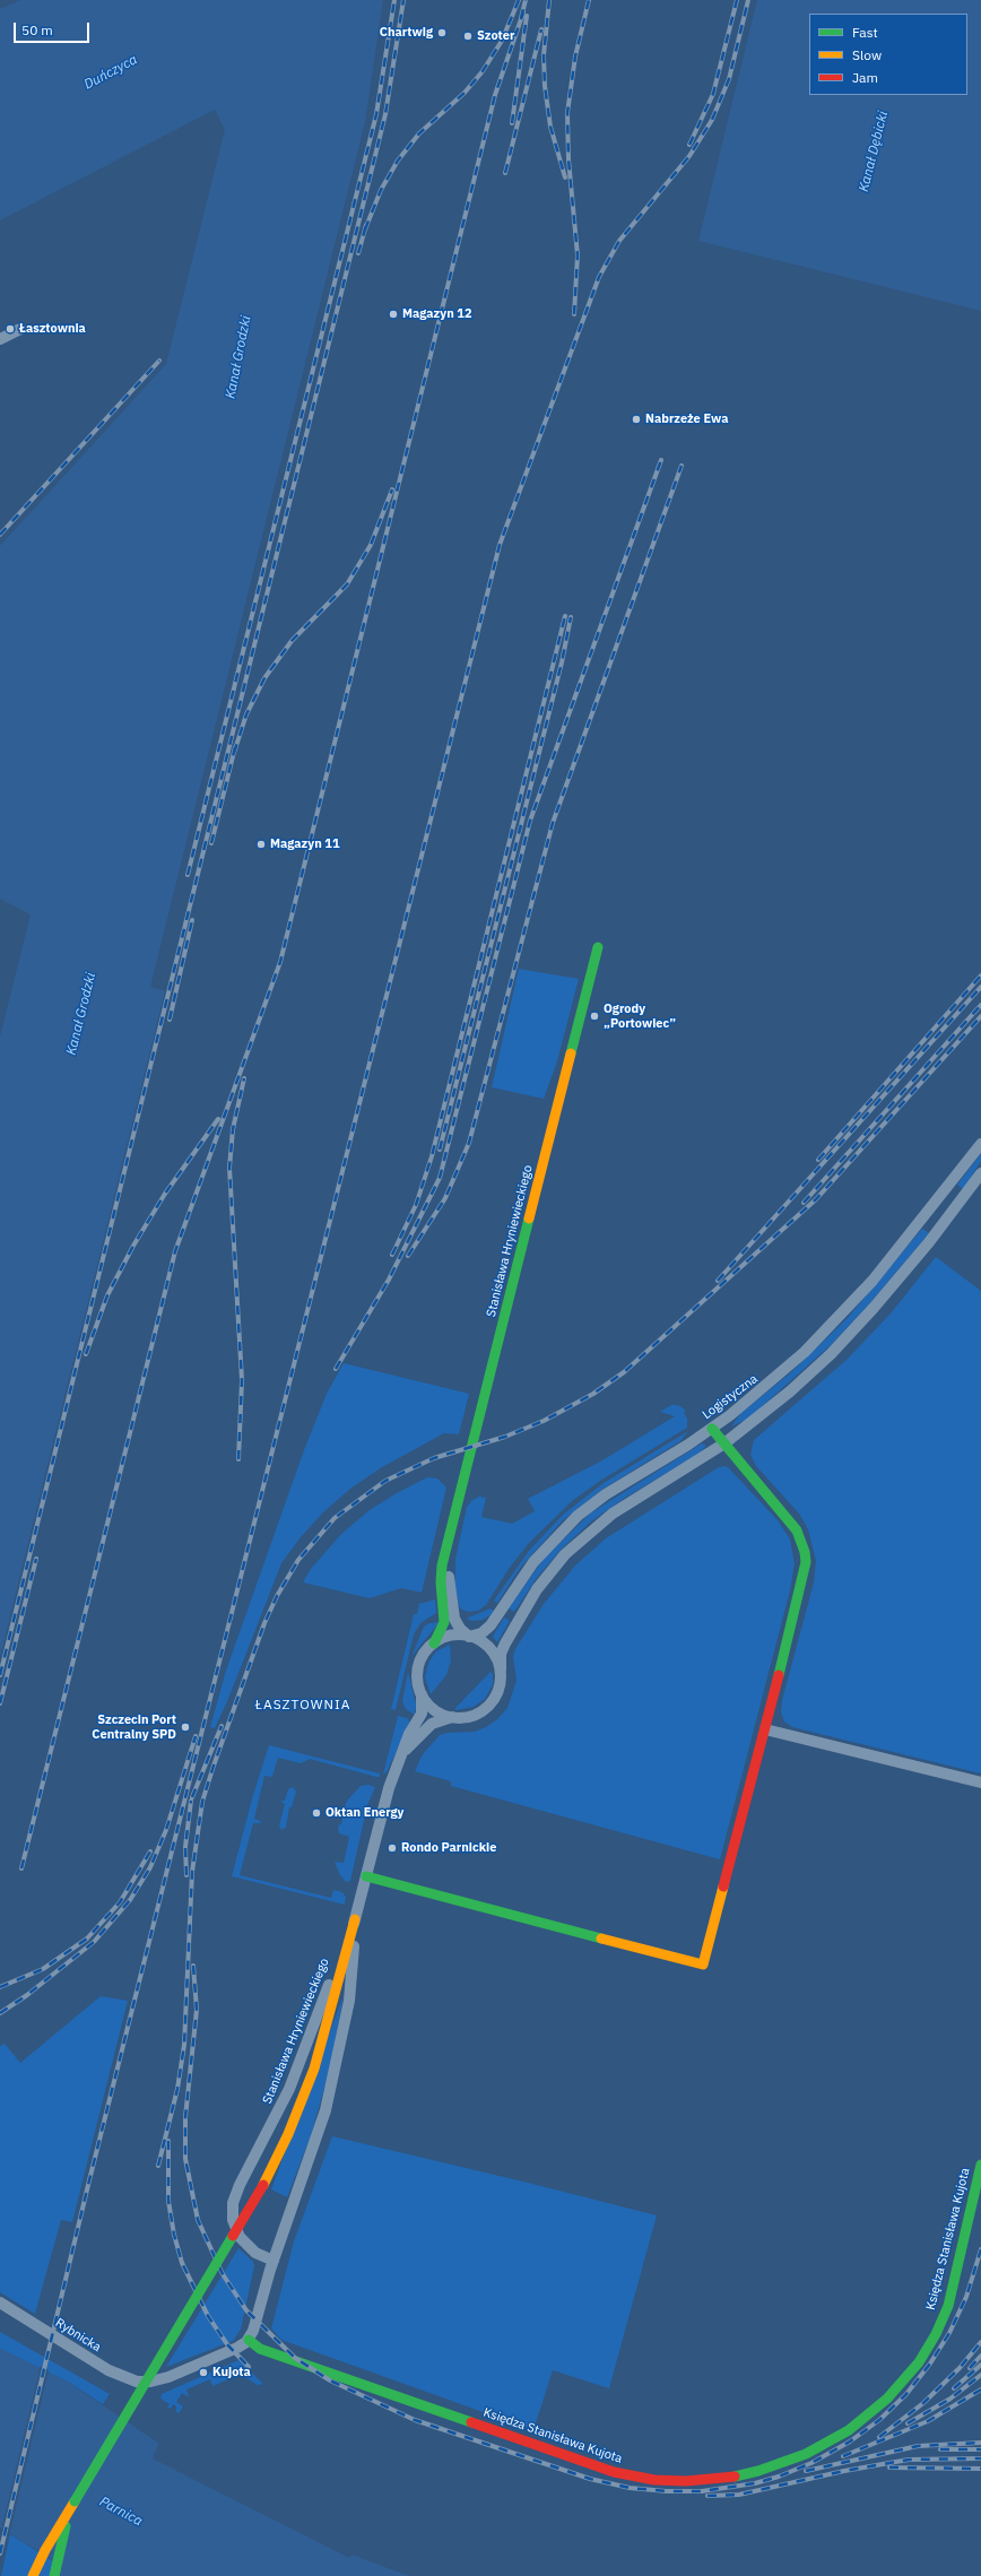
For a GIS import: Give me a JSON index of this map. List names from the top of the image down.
{
  "streets": {
    "street": [
      "Stanisława Hryniewieckiego",
      "Logistyczna",
      "Księdza Stanisława Kujota",
      "Rybnicka"
    ]
  },
  "crossings": [
    ["Stanisława Hryniewieckiego", "Logistyczna"],
    ["Stanisława Hryniewieckiego", "Księdza Stanisława Kujota"],
    ["Stanisława Hryniewieckiego", "Rybnicka"],
    ["Księdza Stanisława Kujota", "Rybnicka"]
  ],
  "districts": ["ŁASZTOWNIA"],
  "water": [
    "Duńczyca",
    "Kanał Dębicki",
    "Kanał Grodzki",
    "Parnica"
  ],
  "places": [
    "Chartwig",
    "Szoter",
    "Magazyn 12",
    "Łasztownia",
    "Nabrzeże Ewa",
    "Magazyn 11",
    "Ogrody „Portowiec”",
    "Szczecin Port Centralny SPD",
    "Oktan Energy",
    "Rondo Parnickie",
    "Kujota"
  ],
  "legend": ["Fast", "Slow", "Jam"],
  "scale_bar": "50 m"
}
